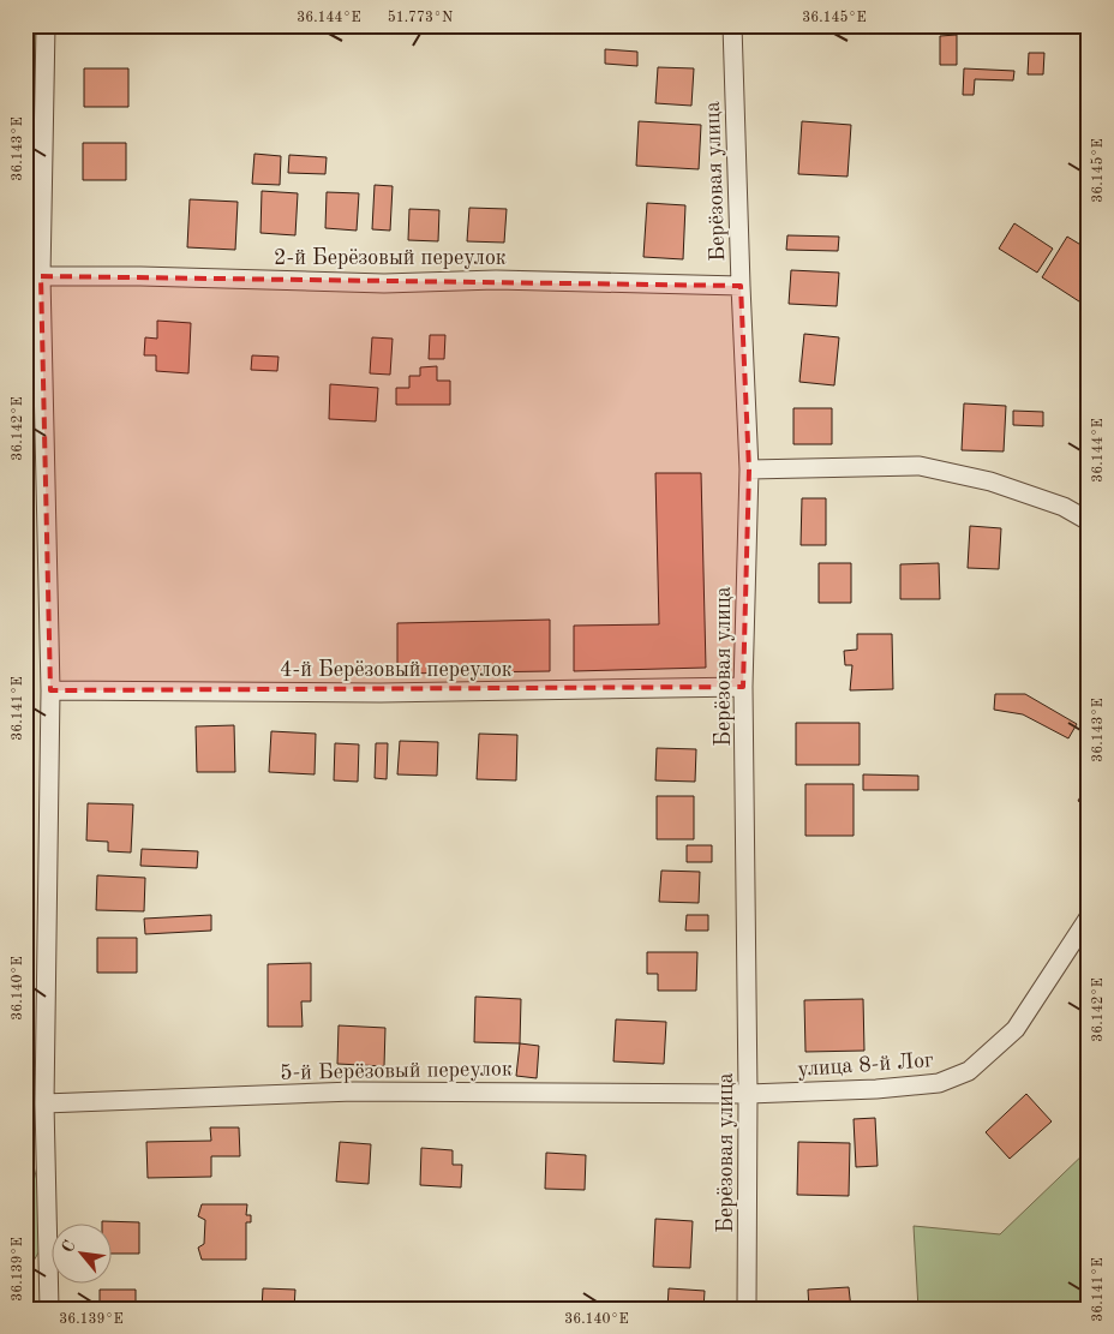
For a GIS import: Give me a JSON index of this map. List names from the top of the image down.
{
  "streets": {
    "street": [
      "Берёзовая улица",
      "2-й Берёзовый переулок",
      "4-й Берёзовый переулок",
      "улица 8-й Лог",
      "5-й Берёзовый переулок"
    ]
  },
  "crossings": [
    ["Берёзовая улица", "2-й Берёзовый переулок"],
    ["Берёзовая улица", "4-й Берёзовый переулок"],
    ["Берёзовая улица", "улица 8-й Лог"],
    ["Берёзовая улица", "5-й Берёзовый переулок"],
    ["улица 8-й Лог", "5-й Берёзовый переулок"]
  ],
  "north": "top left",
  "coordinates": [
    "36.144°E",
    "51.773°N",
    "36.145°E",
    "36.143°E",
    "36.142°E",
    "36.141°E",
    "36.140°E",
    "36.139°E"
  ]
}
